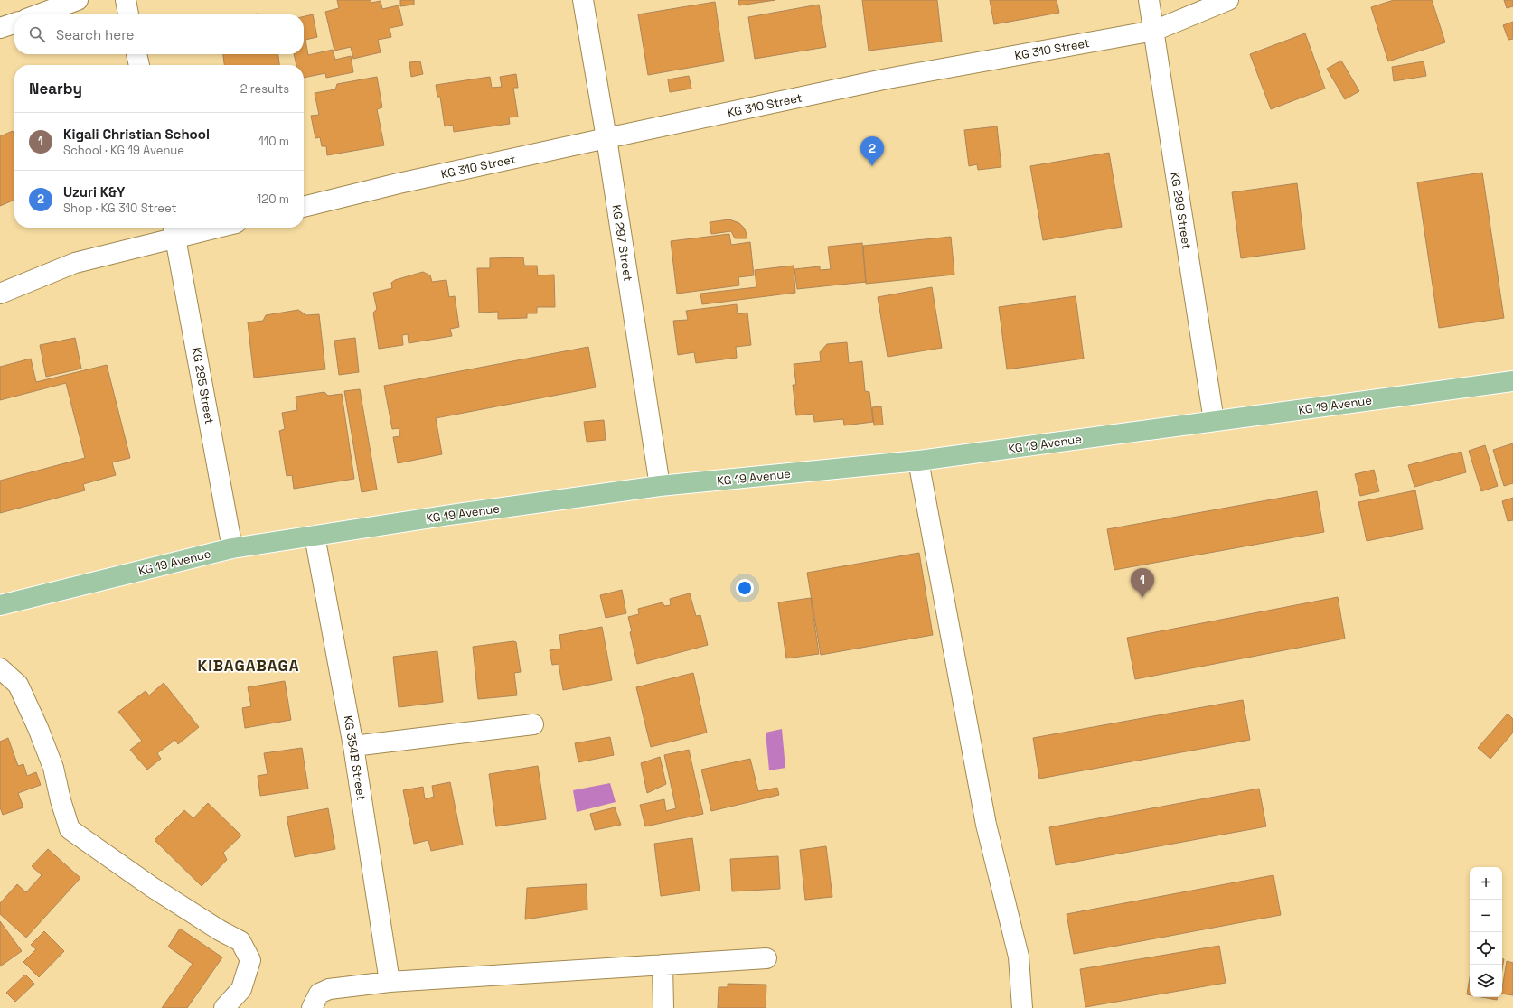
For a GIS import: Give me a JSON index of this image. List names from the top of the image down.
{
  "streets": {
    "main road": ["KG 19 Avenue"],
    "street": [
      "KG 310 Street",
      "KG 299 Street",
      "KG 297 Street",
      "KG 295 Street",
      "KG 354B Street"
    ]
  },
  "crossings": [
    ["KG 310 Street", "KG 299 Street"],
    ["KG 310 Street", "KG 297 Street"],
    ["KG 299 Street", "KG 19 Avenue"],
    ["KG 297 Street", "KG 19 Avenue"],
    ["KG 295 Street", "KG 19 Avenue"],
    ["KG 19 Avenue", "KG 354B Street"]
  ],
  "districts": ["KIBAGABAGA"],
  "page": {
    "search": "Search here",
    "heading": ["Nearby", "2 results"],
    "list": [
      {
        "mark": "1",
        "name": "Kigali Christian School",
        "note": "School · KG 19 Avenue",
        "value": "110 m"
      },
      {
        "mark": "2",
        "name": "Uzuri K&Y",
        "note": "Shop · KG 310 Street",
        "value": "120 m"
      }
    ],
    "pins": ["2", "1"],
    "map_buttons": ["+", "−"]
  }
}
